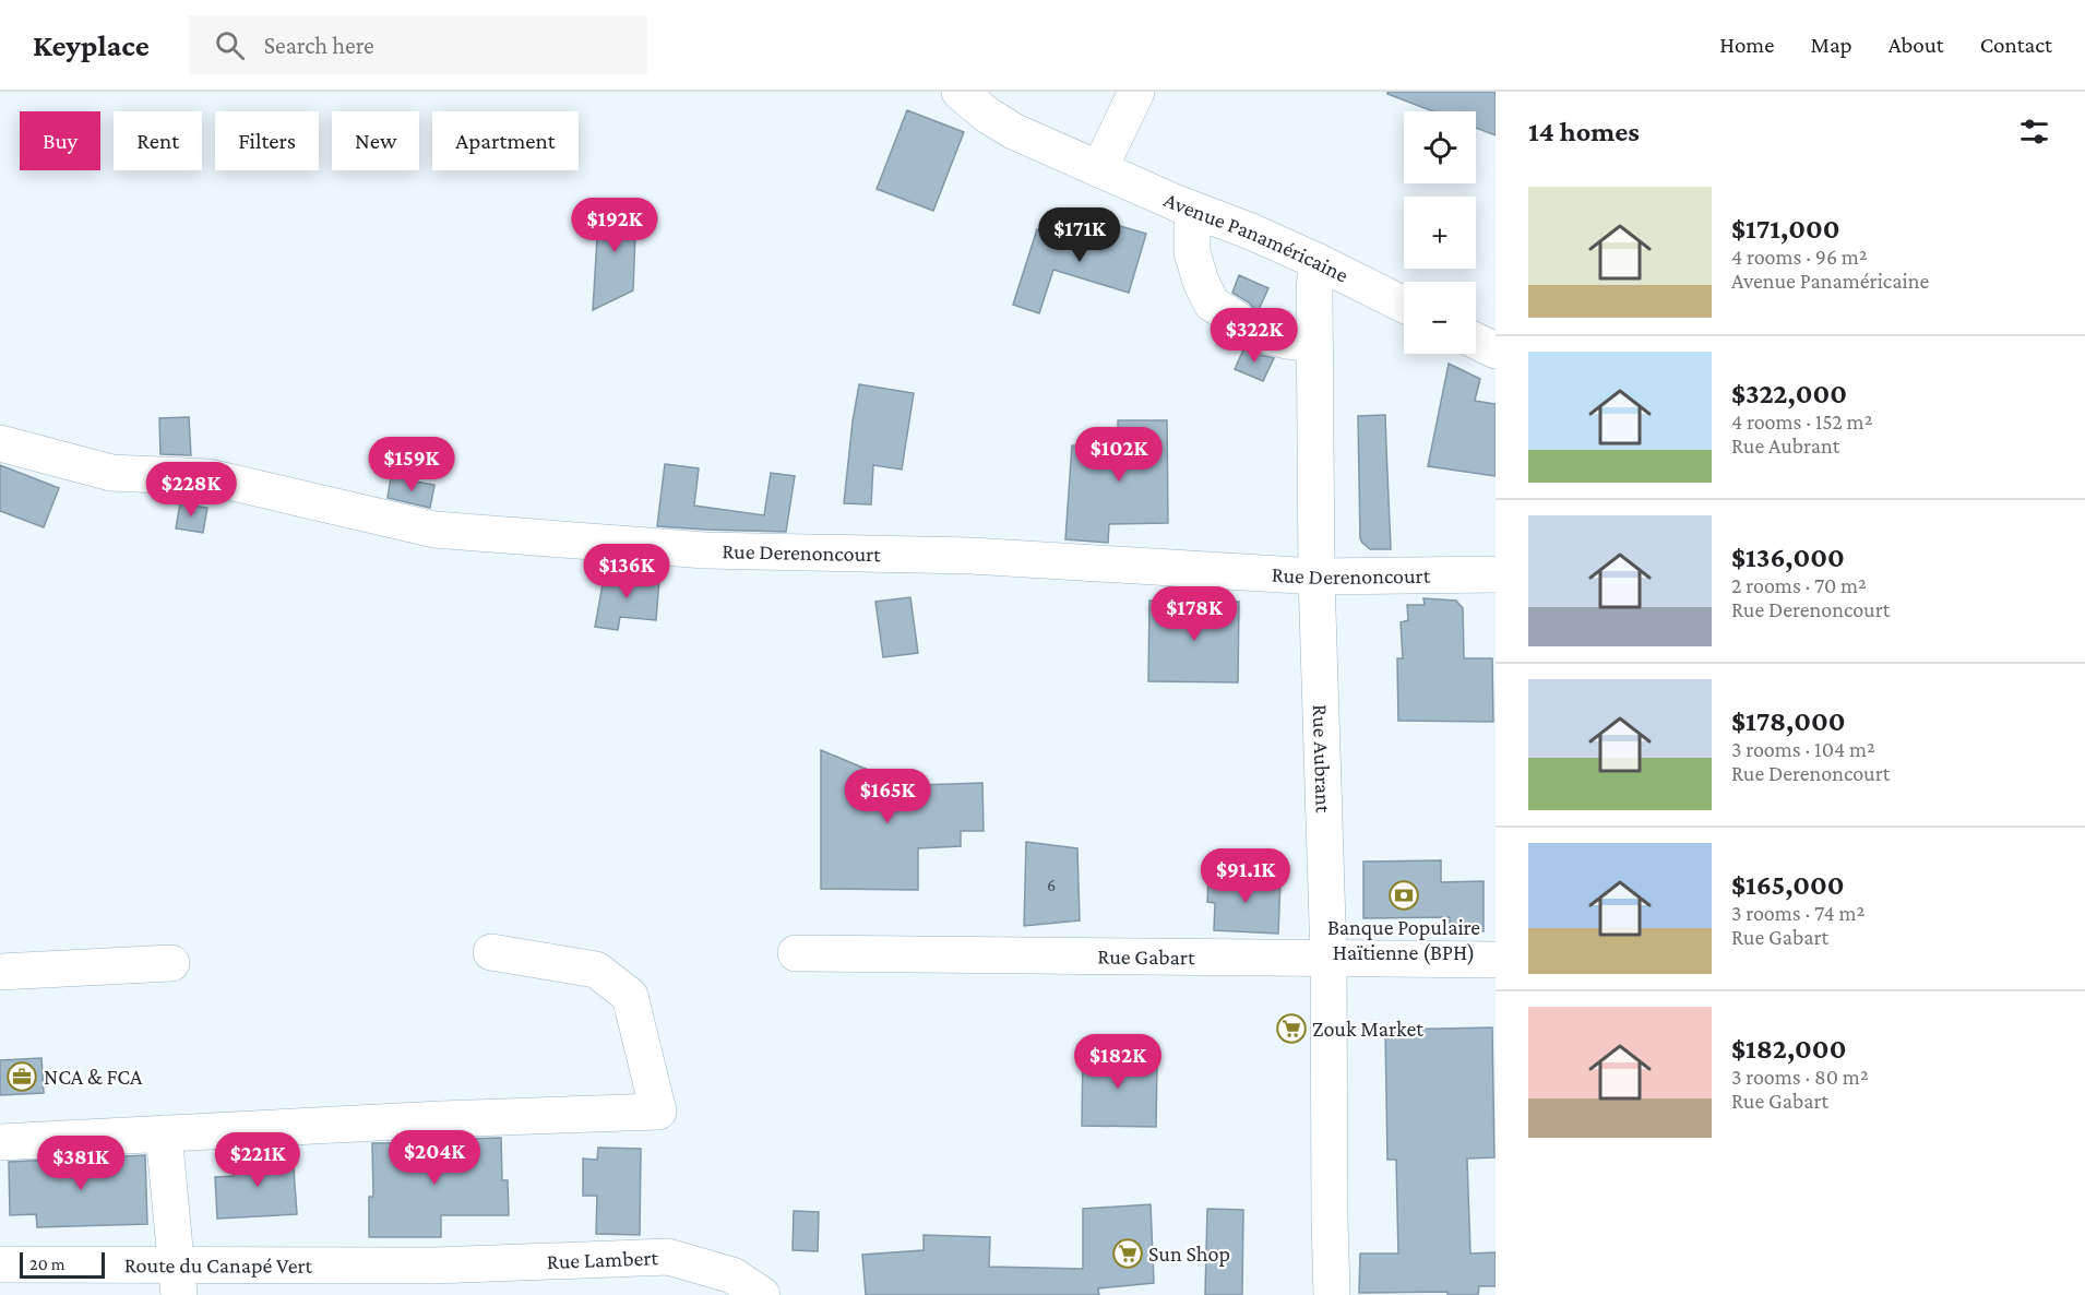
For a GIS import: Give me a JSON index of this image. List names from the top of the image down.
{
  "streets": {
    "street": [
      "Avenue Panaméricaine",
      "Rue Derenoncourt",
      "Rue Aubrant",
      "Rue Gabart",
      "Rue Lambert",
      "Route du Canapé Vert"
    ]
  },
  "crossings": [
    ["Avenue Panaméricaine", "Rue Aubrant"],
    ["Rue Derenoncourt", "Rue Aubrant"],
    ["Rue Aubrant", "Rue Gabart"],
    ["Rue Lambert", "Route du Canapé Vert"]
  ],
  "places": {
    "bank": ["Banque Populaire Haïtienne (BPH)"],
    "supermarket": ["Zouk Market", "Sun Shop"],
    "office": ["NCA & FCA"]
  },
  "house_numbers": ["6"],
  "scale_bar": "20 m",
  "page": {
    "header": "Keyplace",
    "search": "Search here",
    "nav": [
      "Home",
      "Map",
      "About",
      "Contact"
    ],
    "heading": "14 homes",
    "map_buttons": ["+", "−"],
    "chip": [
      "Buy",
      "Rent",
      "Filters",
      "New",
      "Apartment"
    ],
    "list": [
      {
        "name": "$171,000",
        "note": "4 rooms · 96 m² · Avenue Panaméricaine"
      },
      {
        "name": "$322,000",
        "note": "4 rooms · 152 m² · Rue Aubrant"
      },
      {
        "name": "$136,000",
        "note": "2 rooms · 70 m² · Rue Derenoncourt"
      },
      {
        "name": "$178,000",
        "note": "3 rooms · 104 m² · Rue Derenoncourt"
      },
      {
        "name": "$165,000",
        "note": "3 rooms · 74 m² · Rue Gabart"
      },
      {
        "name": "$182,000",
        "note": "3 rooms · 80 m² · Rue Gabart"
      }
    ],
    "price": [
      "$192K",
      "$171K",
      "$322K",
      "$102K",
      "$159K",
      "$228K",
      "$136K",
      "$178K",
      "$165K",
      "$91.1K",
      "$182K",
      "$204K",
      "$221K",
      "$381K"
    ],
    "scale": "20 m"
  }
}
